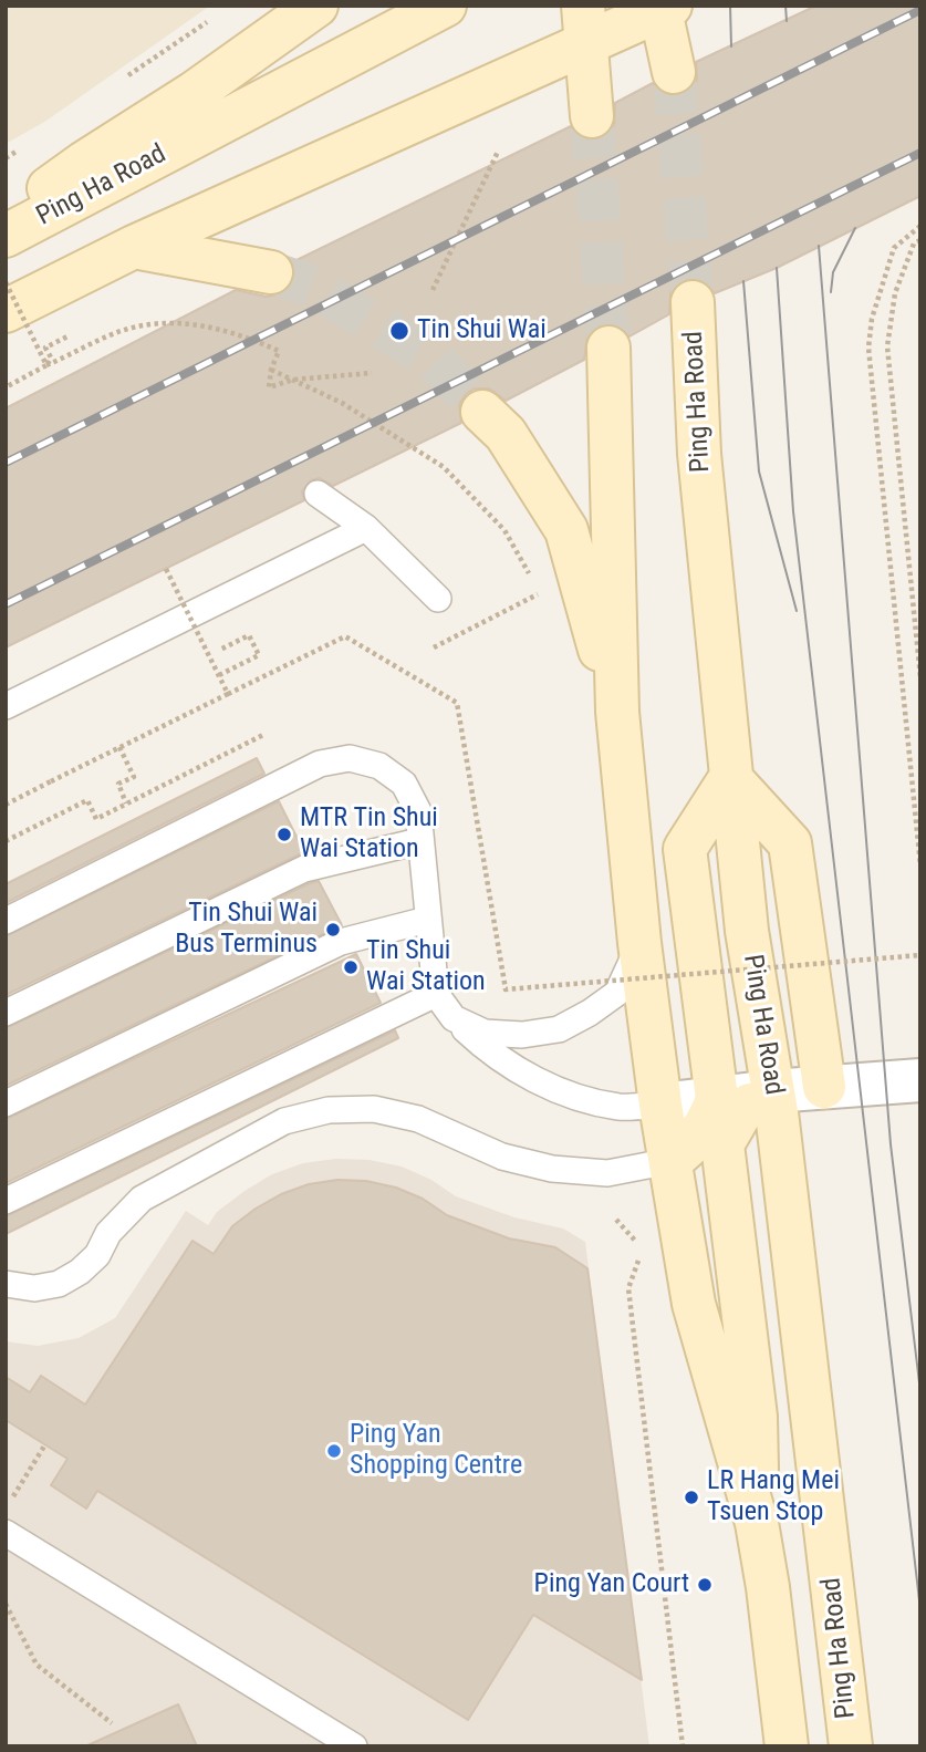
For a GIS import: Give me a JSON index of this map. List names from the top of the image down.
{
  "streets": {
    "street": ["Ping Ha Road"]
  },
  "places": [
    "Tin Shui Wai",
    "MTR Tin Shui Wai Station",
    "Tin Shui Wai Bus Terminus",
    "Tin Shui Wai Station",
    "Ping Yan Shopping Centre",
    "LR Hang Mei Tsuen Stop",
    "Ping Yan Court"
  ]
}
